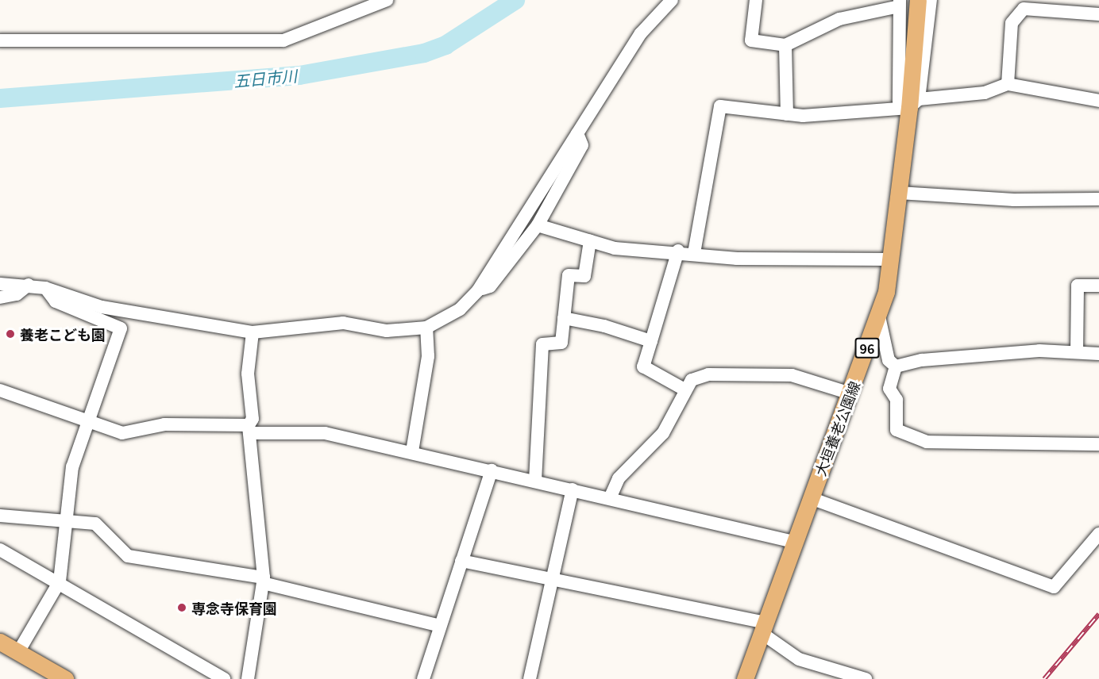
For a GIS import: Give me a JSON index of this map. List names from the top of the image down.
{
  "streets": {
    "main road": ["96", "大垣養老公園線"]
  },
  "water": ["五日市川"],
  "places": ["養老こども園", "専念寺保育園"]
}
